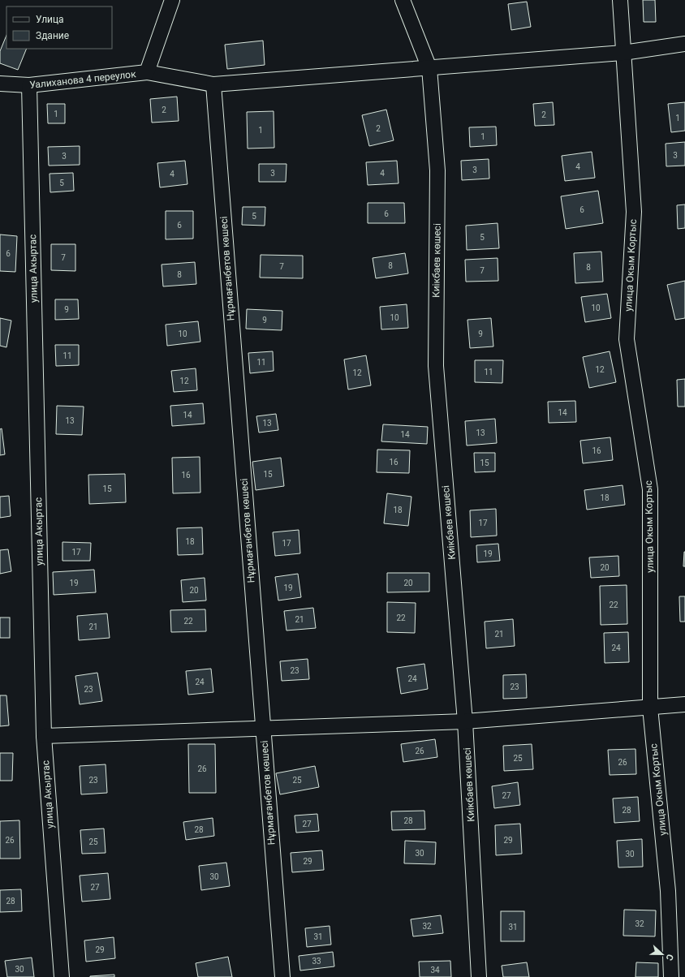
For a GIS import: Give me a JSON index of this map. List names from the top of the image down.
{
  "streets": {
    "street": [
      "Уалиханова 4 переулок",
      "Киікбаев көшесі",
      "улица Окым Кортыс",
      "улица Акыртас",
      "Нұрмағанбетов көшесі"
    ]
  },
  "crossings": [
    ["Уалиханова 4 переулок", "улица Акыртас"]
  ],
  "house_numbers": [
    "2",
    "1",
    "2",
    "1",
    "2",
    "1",
    "1",
    "3",
    "3",
    "4",
    "3",
    "3",
    "4",
    "4",
    "5",
    "6",
    "6",
    "5",
    "6",
    "5",
    "6",
    "7",
    "8",
    "7",
    "8",
    "7",
    "8",
    "10",
    "9",
    "10",
    "9",
    "10",
    "9",
    "11",
    "11",
    "12",
    "11",
    "12",
    "12",
    "14",
    "14",
    "13",
    "13",
    "13",
    "14",
    "16",
    "16",
    "15",
    "15",
    "16",
    "15",
    "18",
    "18",
    "17",
    "18",
    "17",
    "17",
    "19",
    "20",
    "19",
    "20",
    "19",
    "20",
    "22",
    "22",
    "21",
    "22",
    "21",
    "21",
    "24",
    "23",
    "24",
    "24",
    "23",
    "23",
    "26",
    "25",
    "26",
    "26",
    "23",
    "25",
    "27",
    "28",
    "28",
    "27",
    "28",
    "26",
    "29",
    "25",
    "30",
    "30",
    "29",
    "30",
    "27",
    "28",
    "32",
    "32",
    "31",
    "31",
    "29",
    "33",
    "30",
    "34"
  ],
  "legend": ["Улица", "Здание"],
  "north": "right"
}
